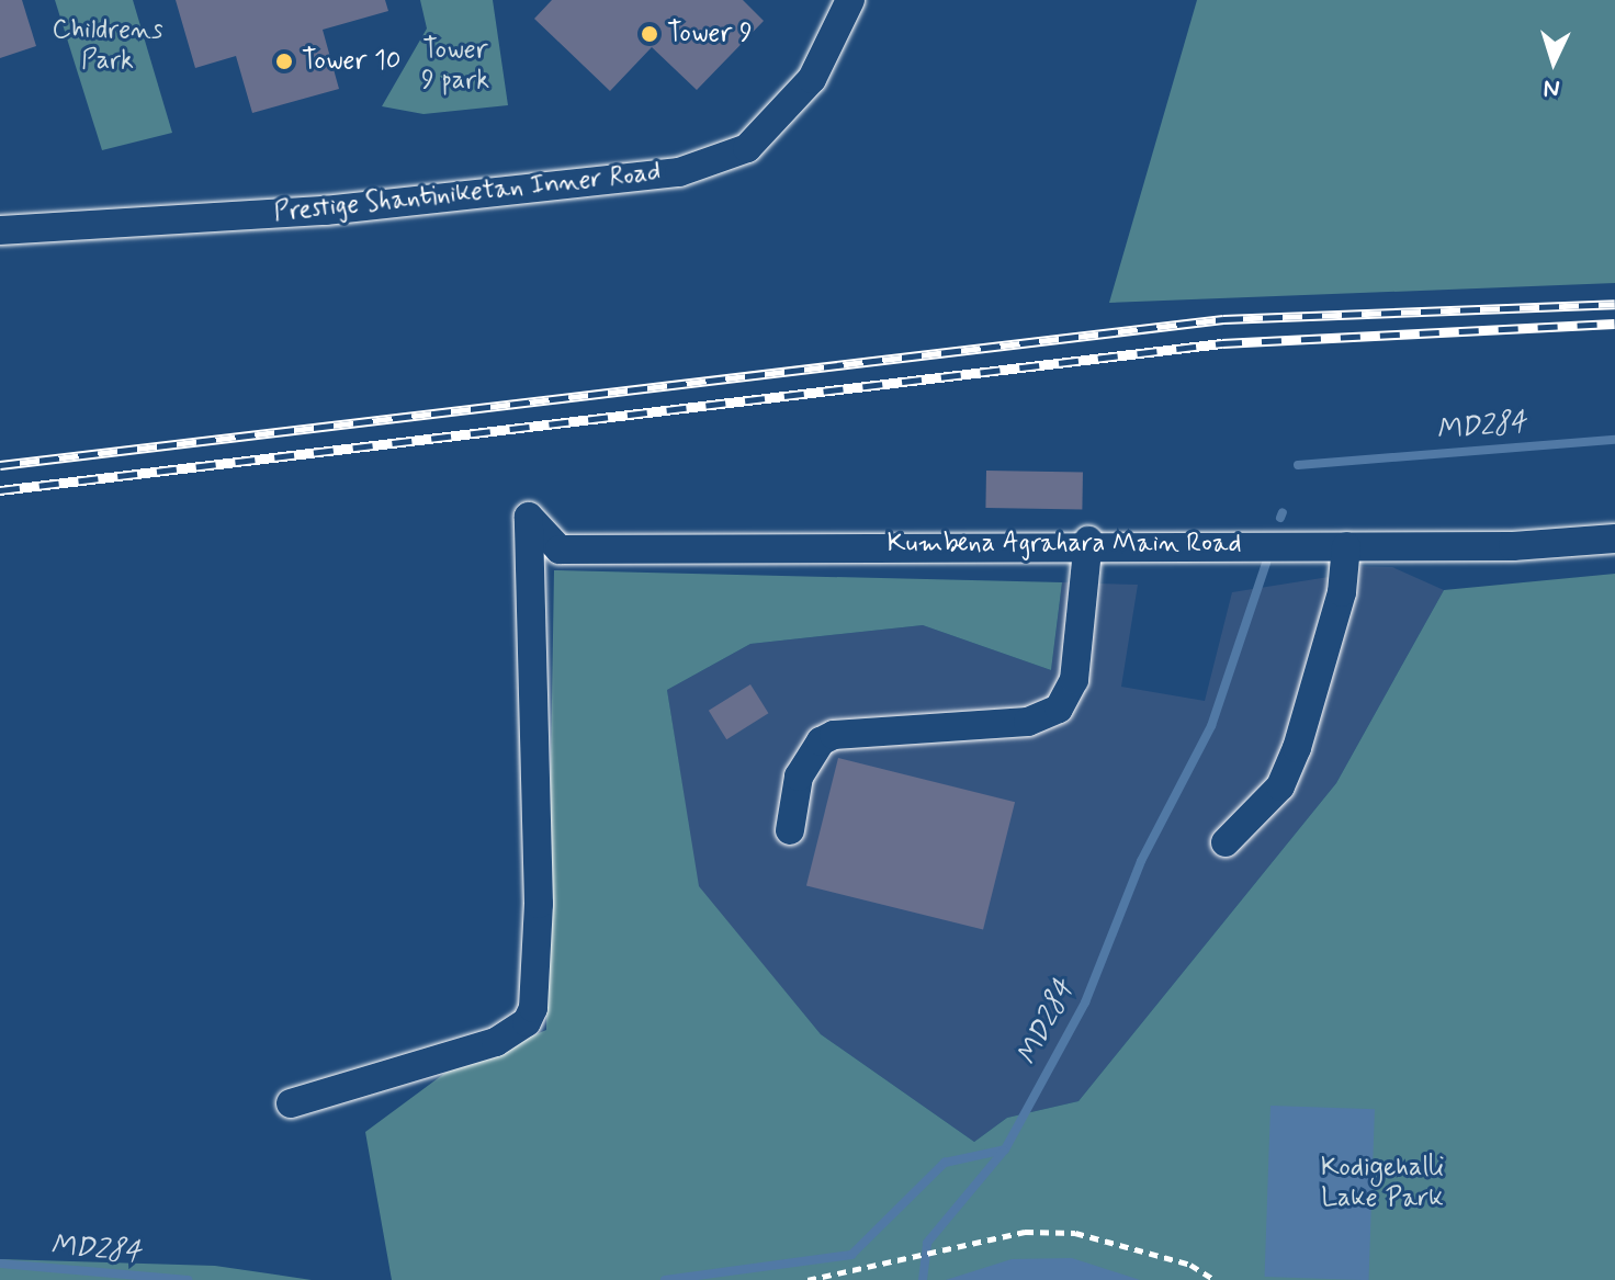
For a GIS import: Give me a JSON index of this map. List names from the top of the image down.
{
  "streets": {
    "street": ["Prestige Shantiniketan Inner Road", "Kumbena Agrahara Main Road"]
  },
  "water": ["MD284"],
  "parks": ["Childrens Park", "Tower 9 park", "Kodigehalli Lake Park"],
  "places": ["Tower 9", "Tower 10"],
  "north": "bottom"
}
